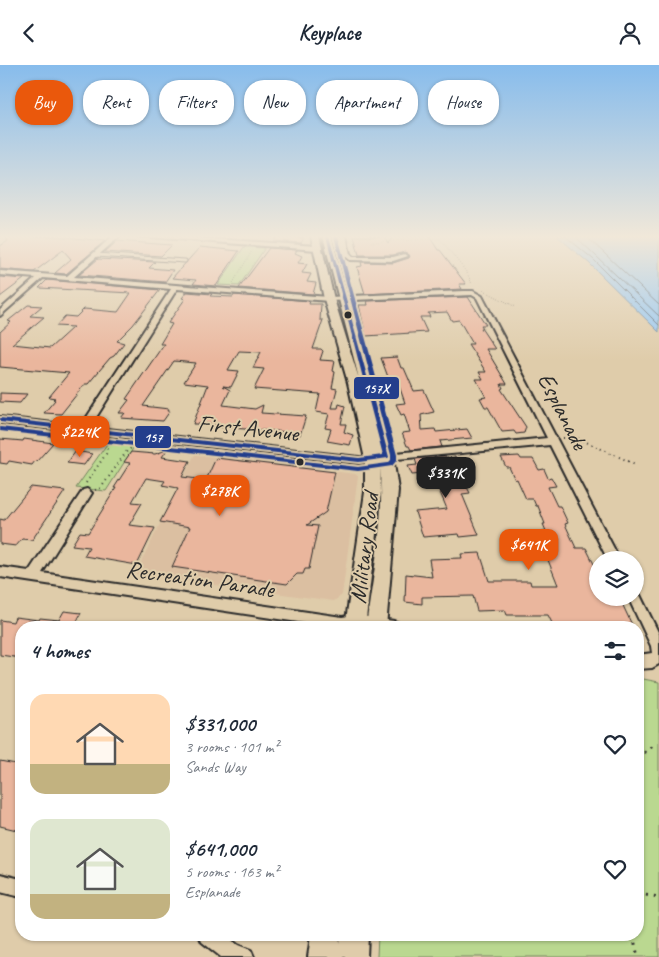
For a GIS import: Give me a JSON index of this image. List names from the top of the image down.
{
  "streets": {
    "main road": ["Military Road"],
    "street": ["Esplanade", "First Avenue", "Recreation Parade"]
  },
  "crossings": [
    ["Esplanade", "First Avenue"],
    ["First Avenue", "Military Road"]
  ],
  "lines": ["transit line 157", "transit line 157X"],
  "page": {
    "header": "Keyplace",
    "chip": [
      "Buy",
      "Rent",
      "Filters",
      "New",
      "Apartment",
      "House"
    ],
    "price": [
      "$224K",
      "$331K",
      "$278K",
      "$641K"
    ],
    "heading": "4 homes",
    "list": [
      {
        "name": "$331,000",
        "note": "3 rooms · 101 m² · Sands Way"
      },
      {
        "name": "$641,000",
        "note": "5 rooms · 163 m² · Esplanade"
      }
    ]
  }
}
